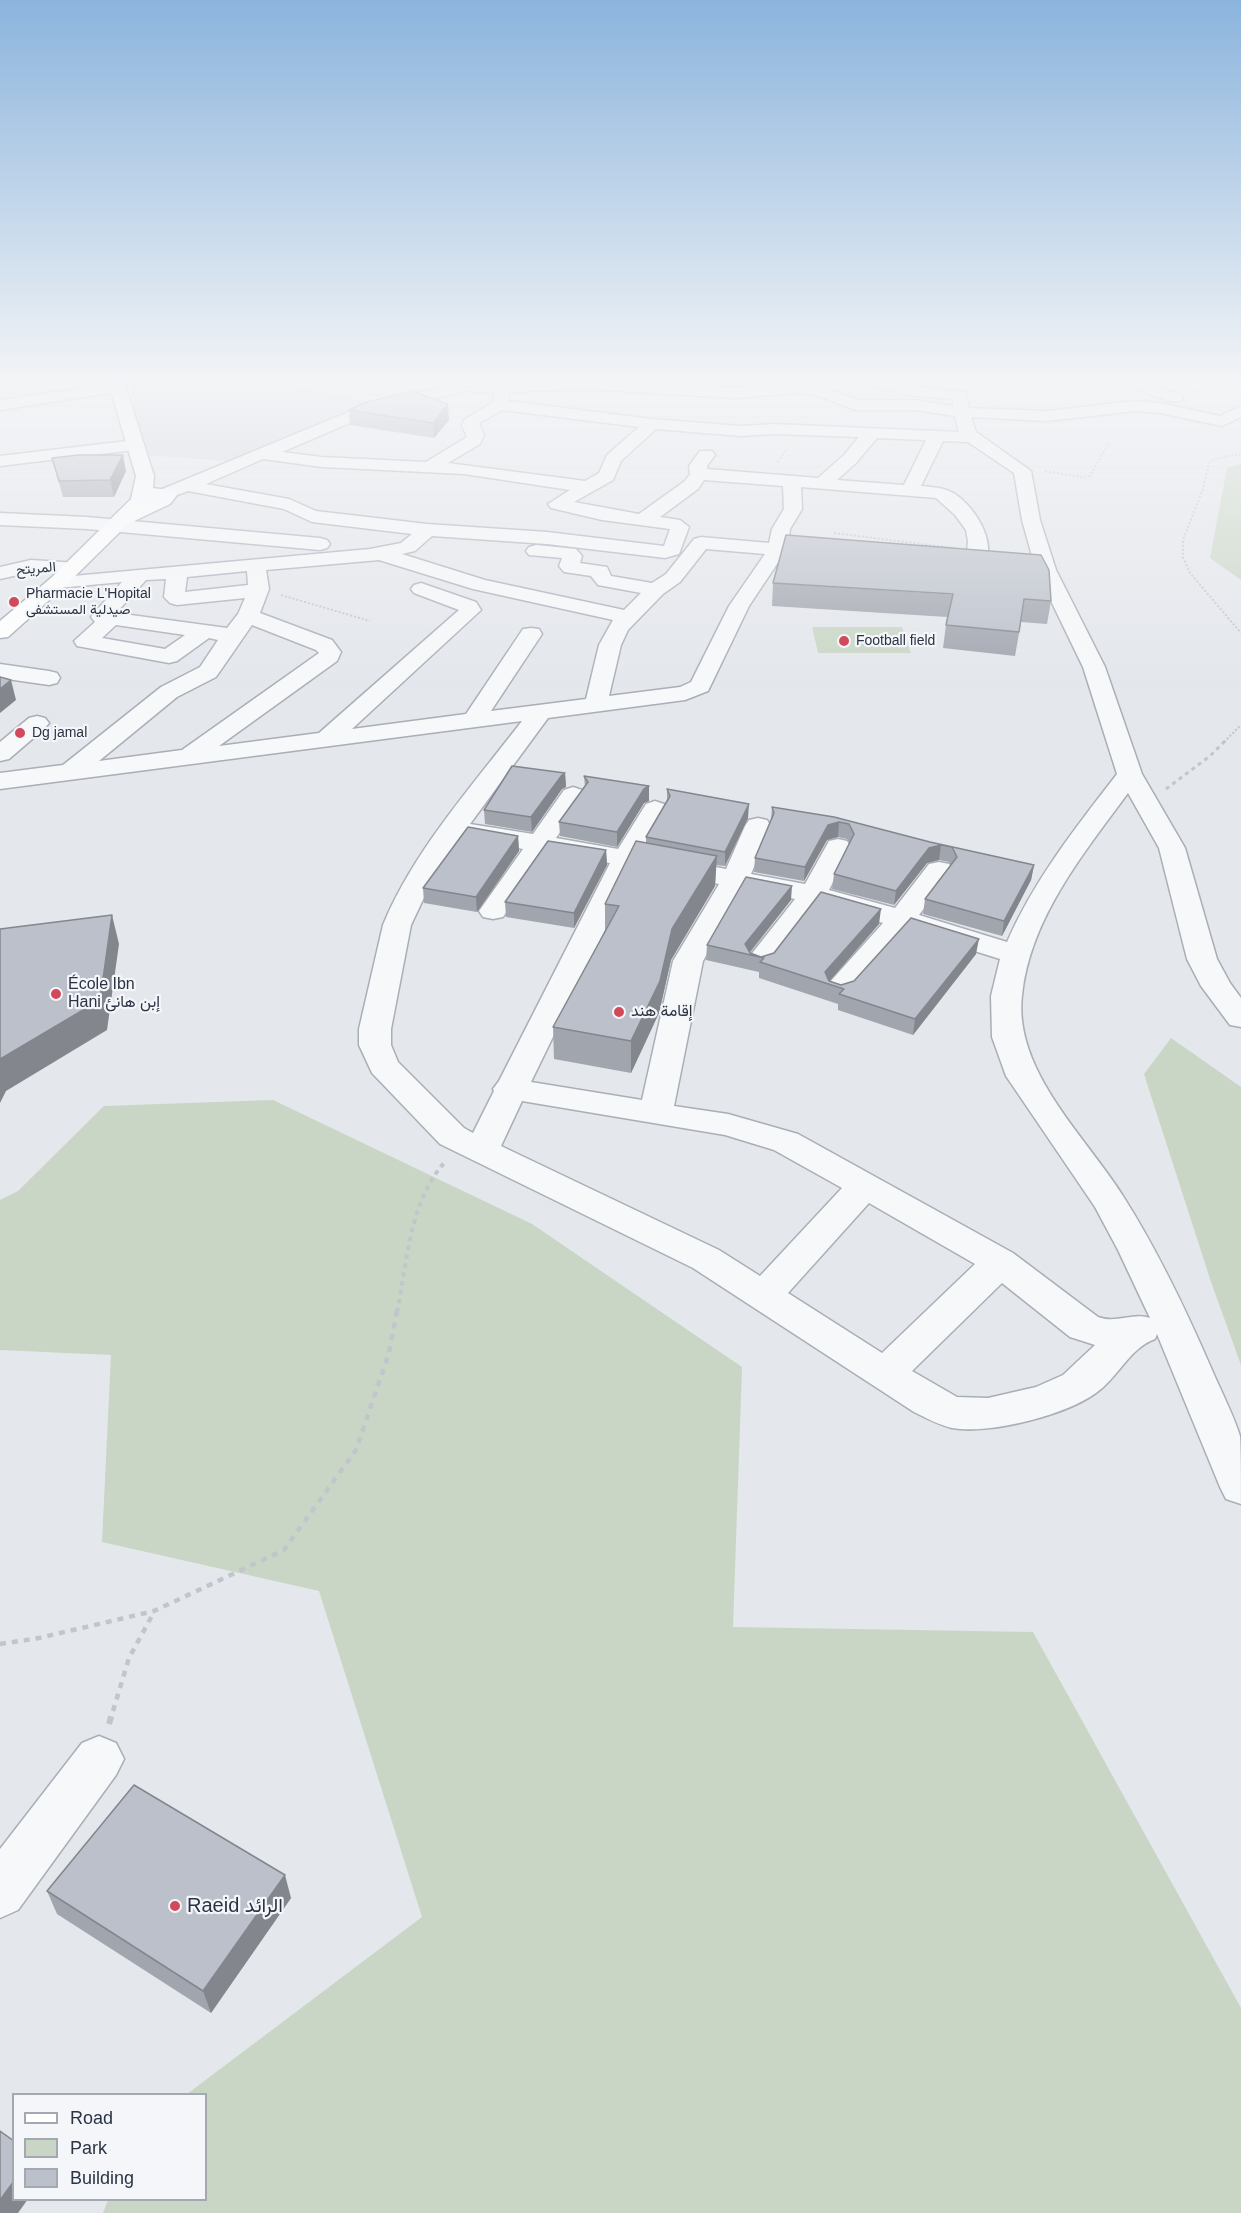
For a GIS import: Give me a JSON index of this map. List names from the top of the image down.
{
  "streets": {
    "street": ["المريتح"]
  },
  "places": [
    "Pharmacie L'Hopital صيدلية المستشفى",
    "Football field",
    "Dg jamal",
    "École Ibn Hani إبن هانئ",
    "إقامة هند",
    "Raeid الرائد"
  ],
  "legend": ["Road", "Park", "Building"]
}
